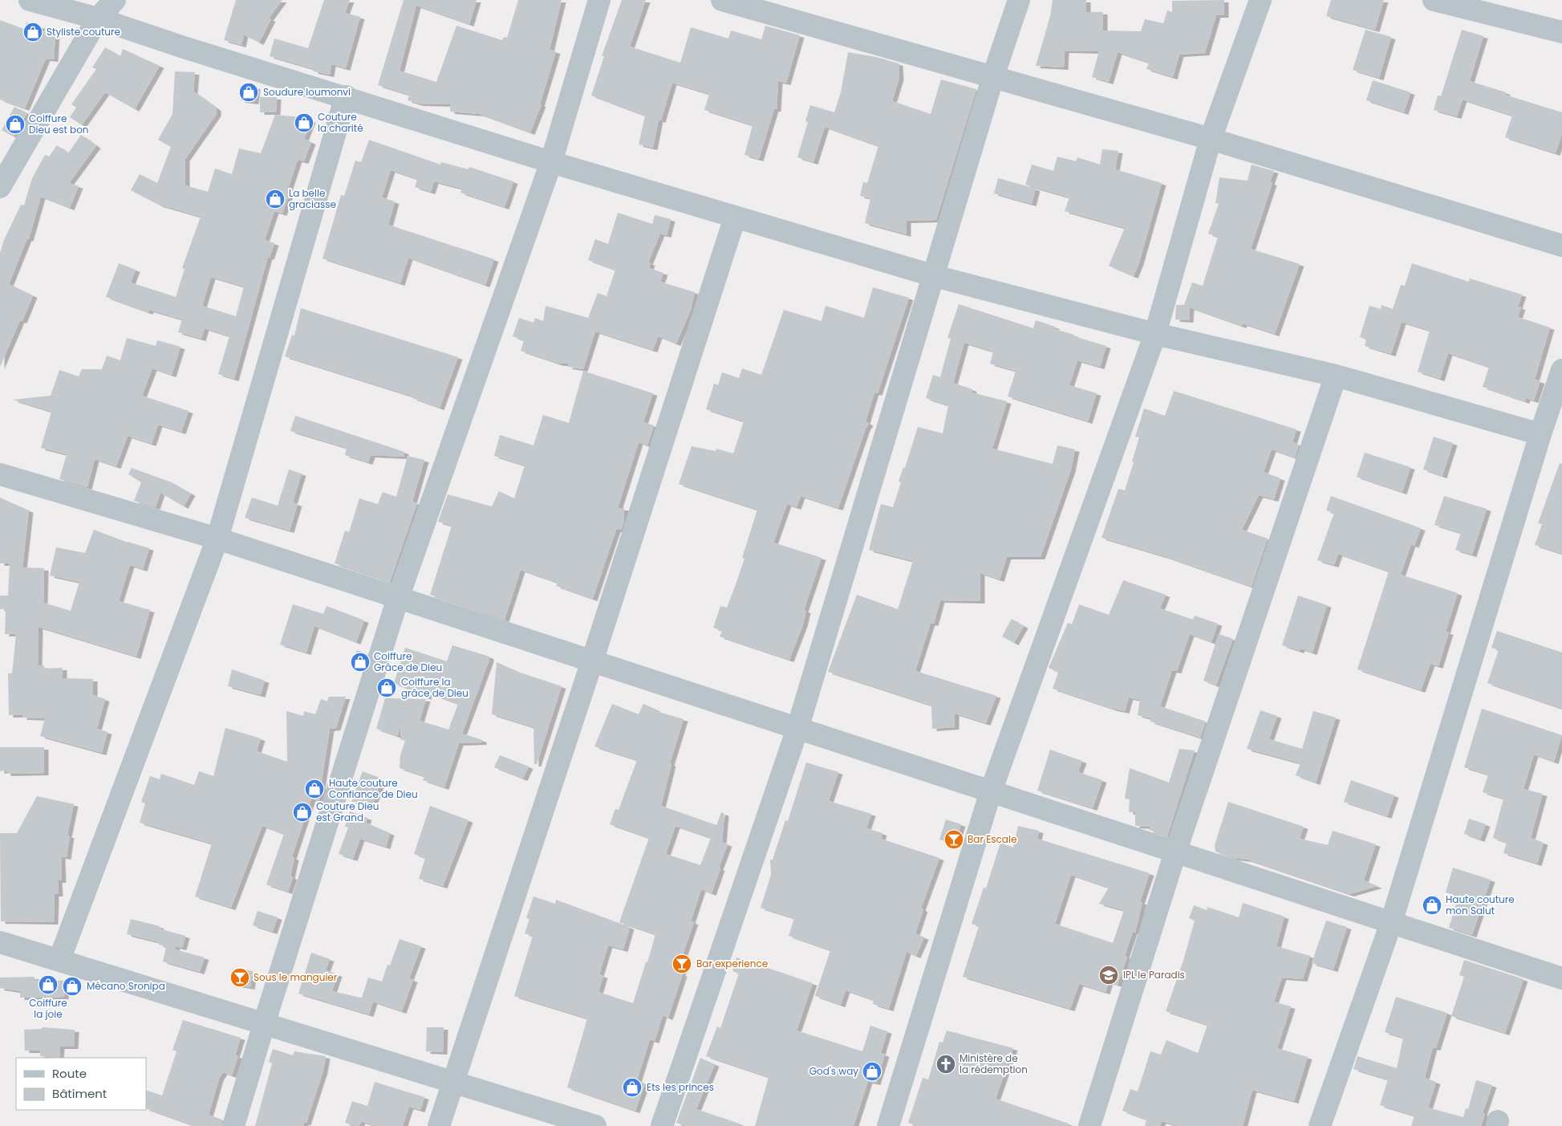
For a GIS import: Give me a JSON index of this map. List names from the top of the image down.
{
  "places": {
    "shop": [
      "Styliste couture",
      "Soudure loumonvi",
      "Couture la charité",
      "Coiffure Dieu est bon",
      "La belle graciasse",
      "Coiffure Grâce de Dieu",
      "Coiffure la grâce de Dieu",
      "Haute couture Confiance de Dieu",
      "Couture Dieu est Grand",
      "Haute couture mon Salut",
      "Coiffure la joie",
      "Mécano Sronipa",
      "God's way",
      "Ets les princes"
    ],
    "bar": ["Bar Escale", "Bar experience", "Sous le manguier"],
    "school or university": ["IPL le Paradis"],
    "church": ["Ministère de la rédemption"]
  },
  "legend": ["Route", "Bâtiment"]
}
